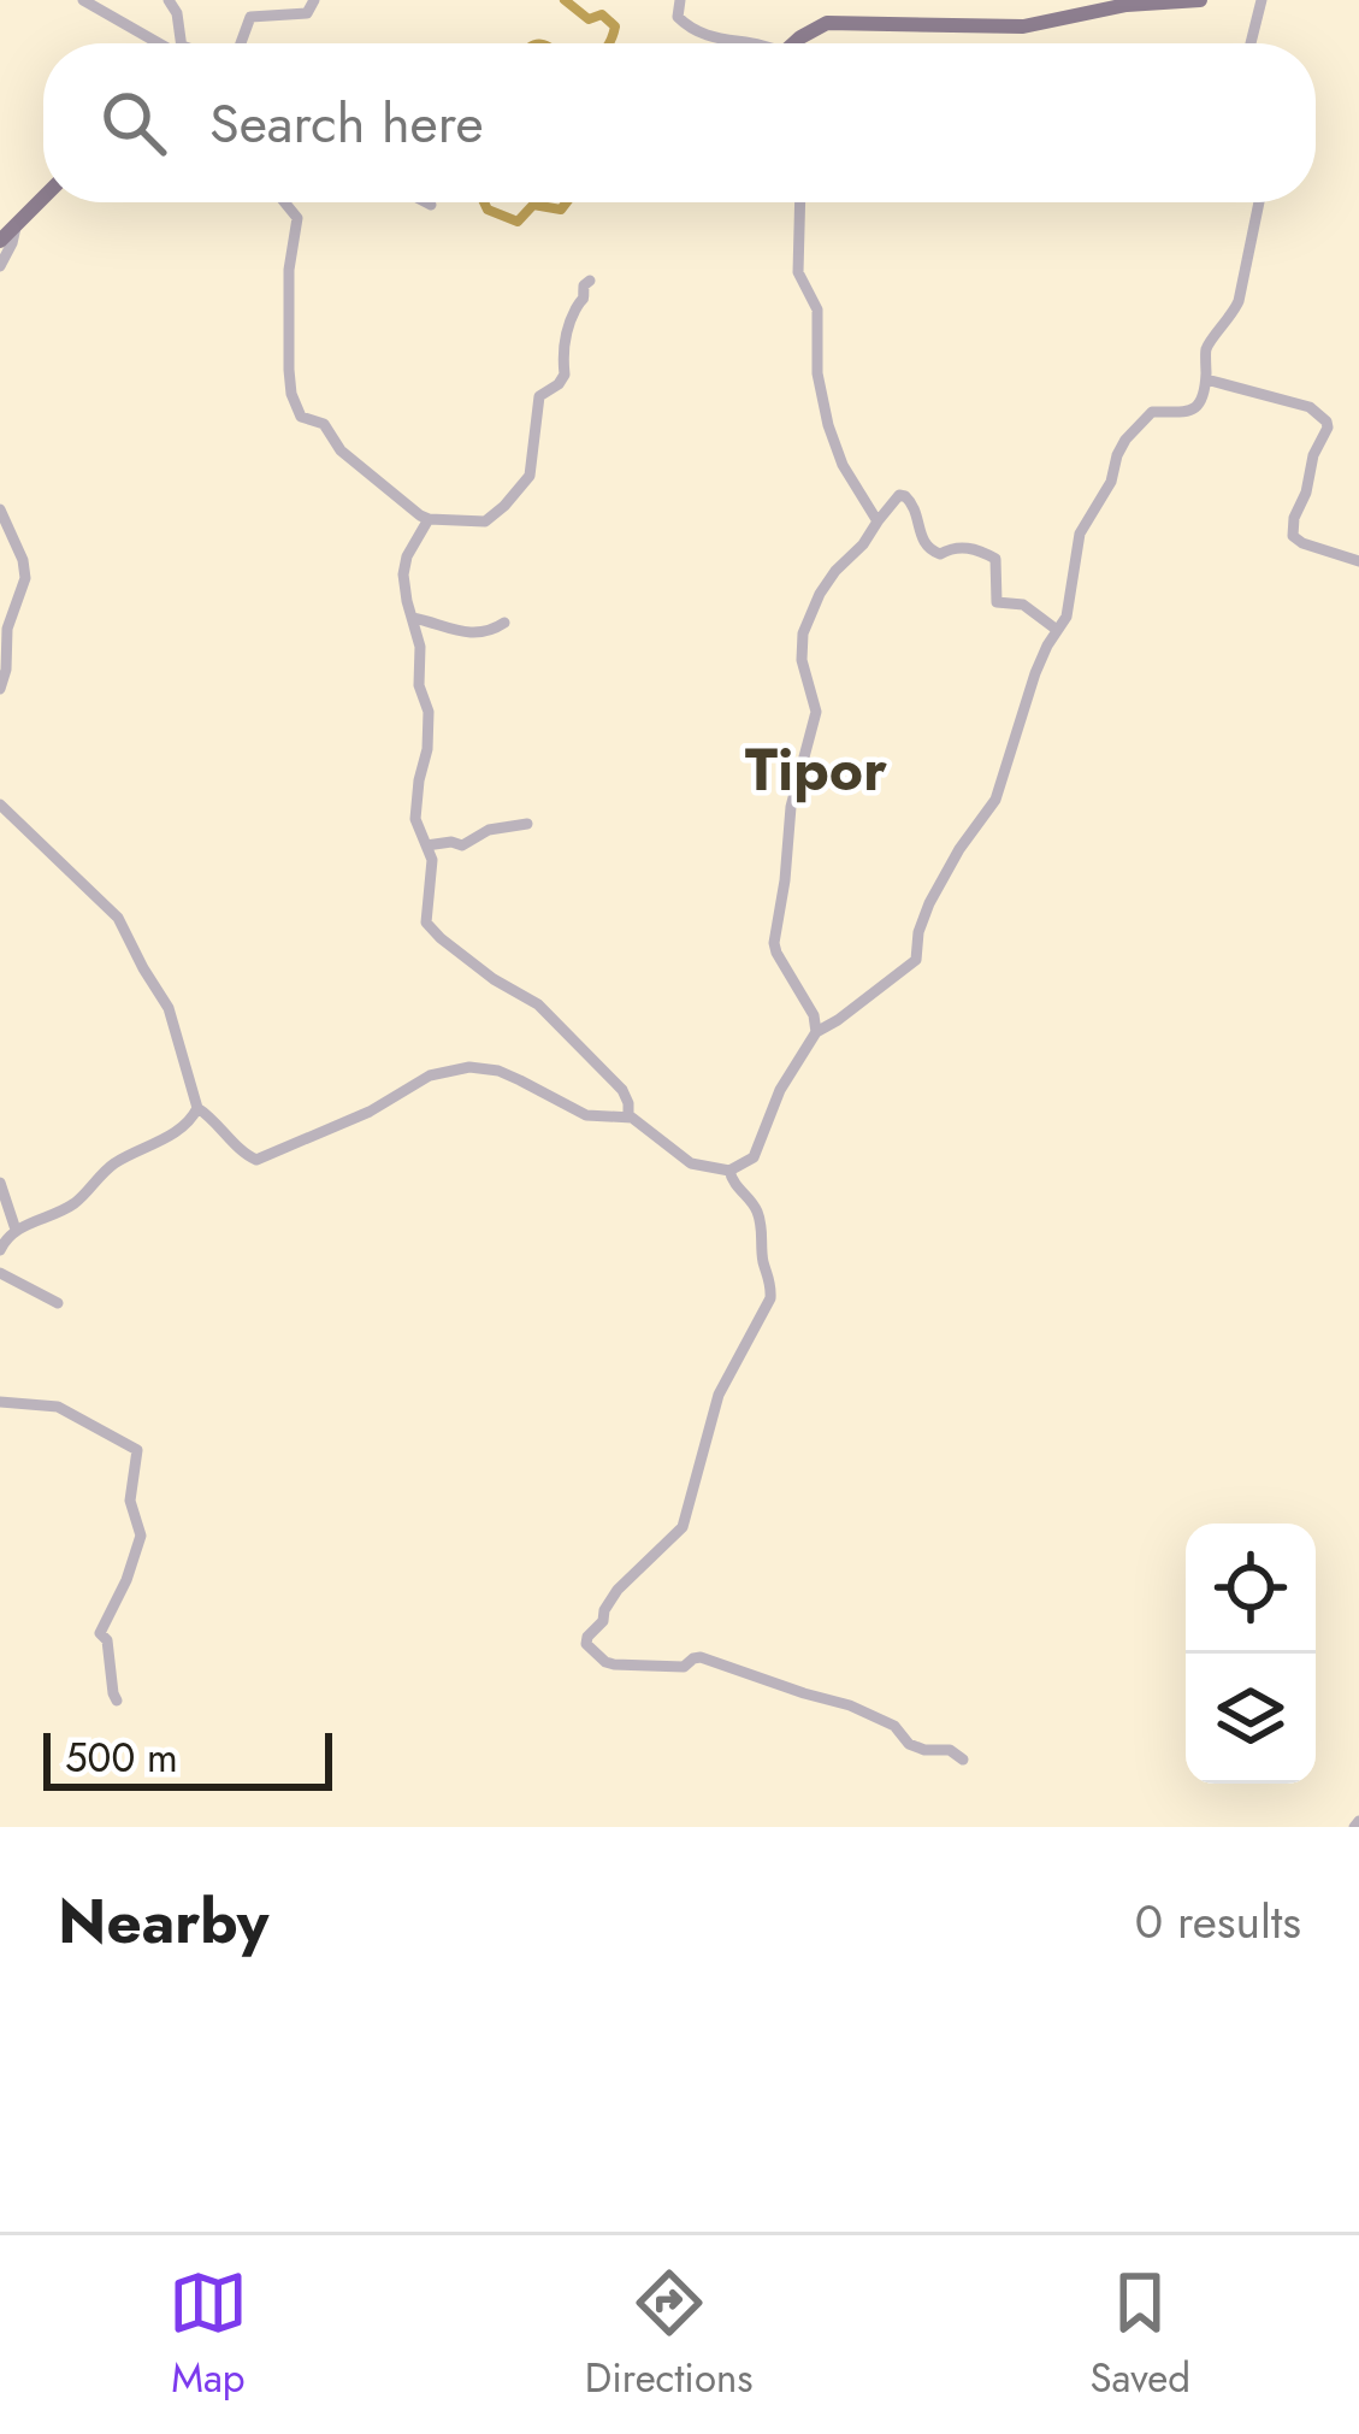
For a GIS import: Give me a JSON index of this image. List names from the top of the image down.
{
  "districts": ["Tipor"],
  "scale_bar": "500 m",
  "page": {
    "search": "Search here",
    "scale": "500 m",
    "heading": ["Nearby", "0 results"],
    "nav": ["Map", "Directions", "Saved"]
  }
}
